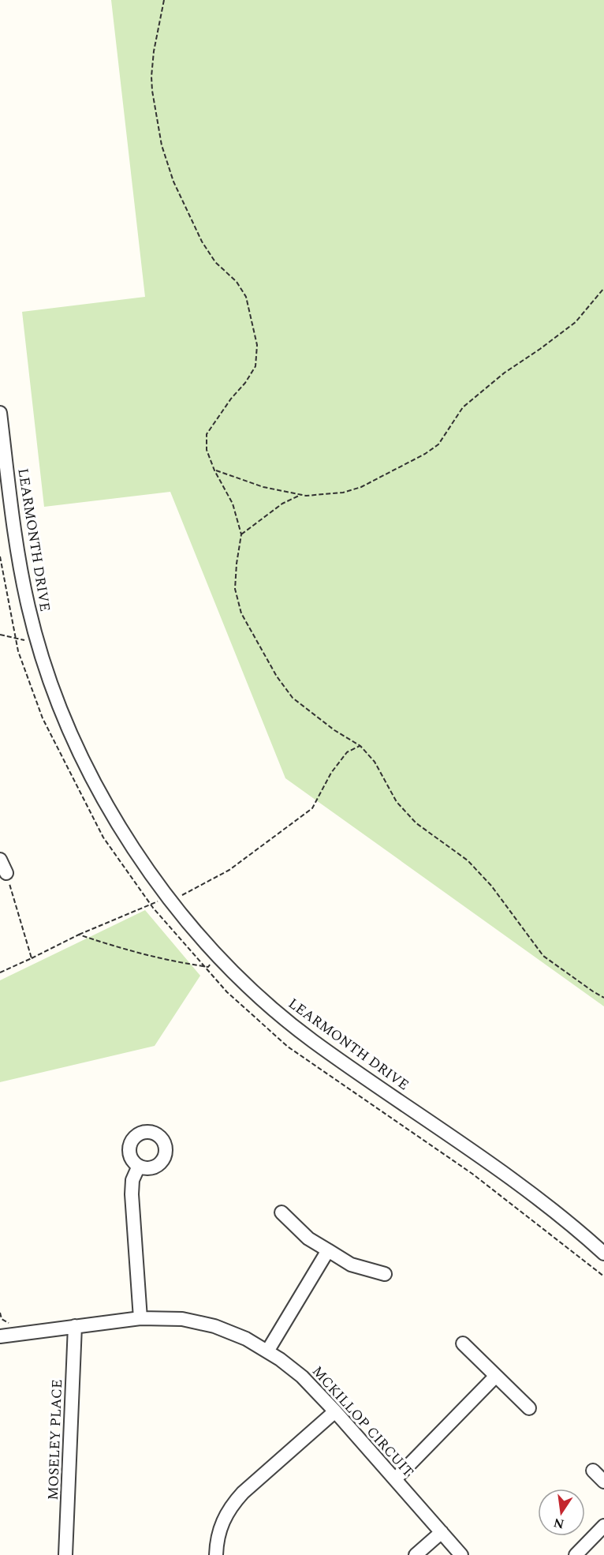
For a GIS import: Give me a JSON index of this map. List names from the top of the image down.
{
  "streets": {
    "street": ["LEARMONTH DRIVE", "MCKILLOP CIRCUIT", "MOSELEY PLACE"]
  },
  "crossings": [
    ["MCKILLOP CIRCUIT", "MOSELEY PLACE"]
  ],
  "north": "bottom"
}
